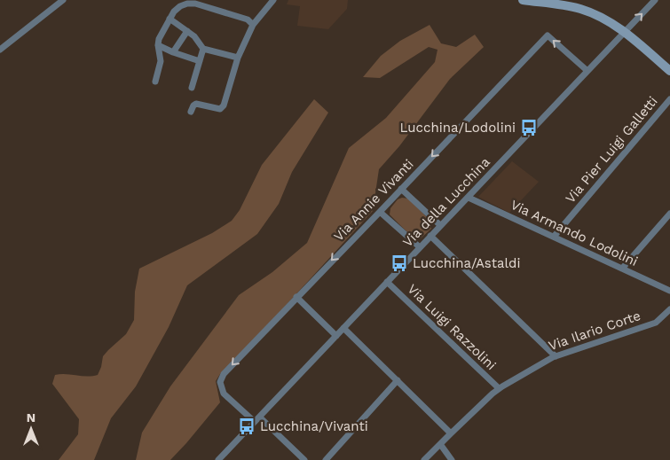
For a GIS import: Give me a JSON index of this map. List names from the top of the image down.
{
  "streets": {
    "street": [
      "Via Pier Luigi Galletti",
      "Via Annie Vivanti",
      "Via della Lucchina",
      "Via Armando Lodolini",
      "Via Luigi Razzolini",
      "Via Ilario Corte"
    ]
  },
  "crossings": [
    ["Via Pier Luigi Galletti", "Via Armando Lodolini"],
    ["Via Annie Vivanti", "Via della Lucchina"],
    ["Via della Lucchina", "Via Armando Lodolini"],
    ["Via della Lucchina", "Via Luigi Razzolini"],
    ["Via Luigi Razzolini", "Via Ilario Corte"]
  ],
  "one_way": ["Via Annie Vivanti"],
  "places": {
    "bus stop": ["Lucchina/Lodolini", "Lucchina/Astaldi", "Lucchina/Vivanti"]
  },
  "north": "top"
}
